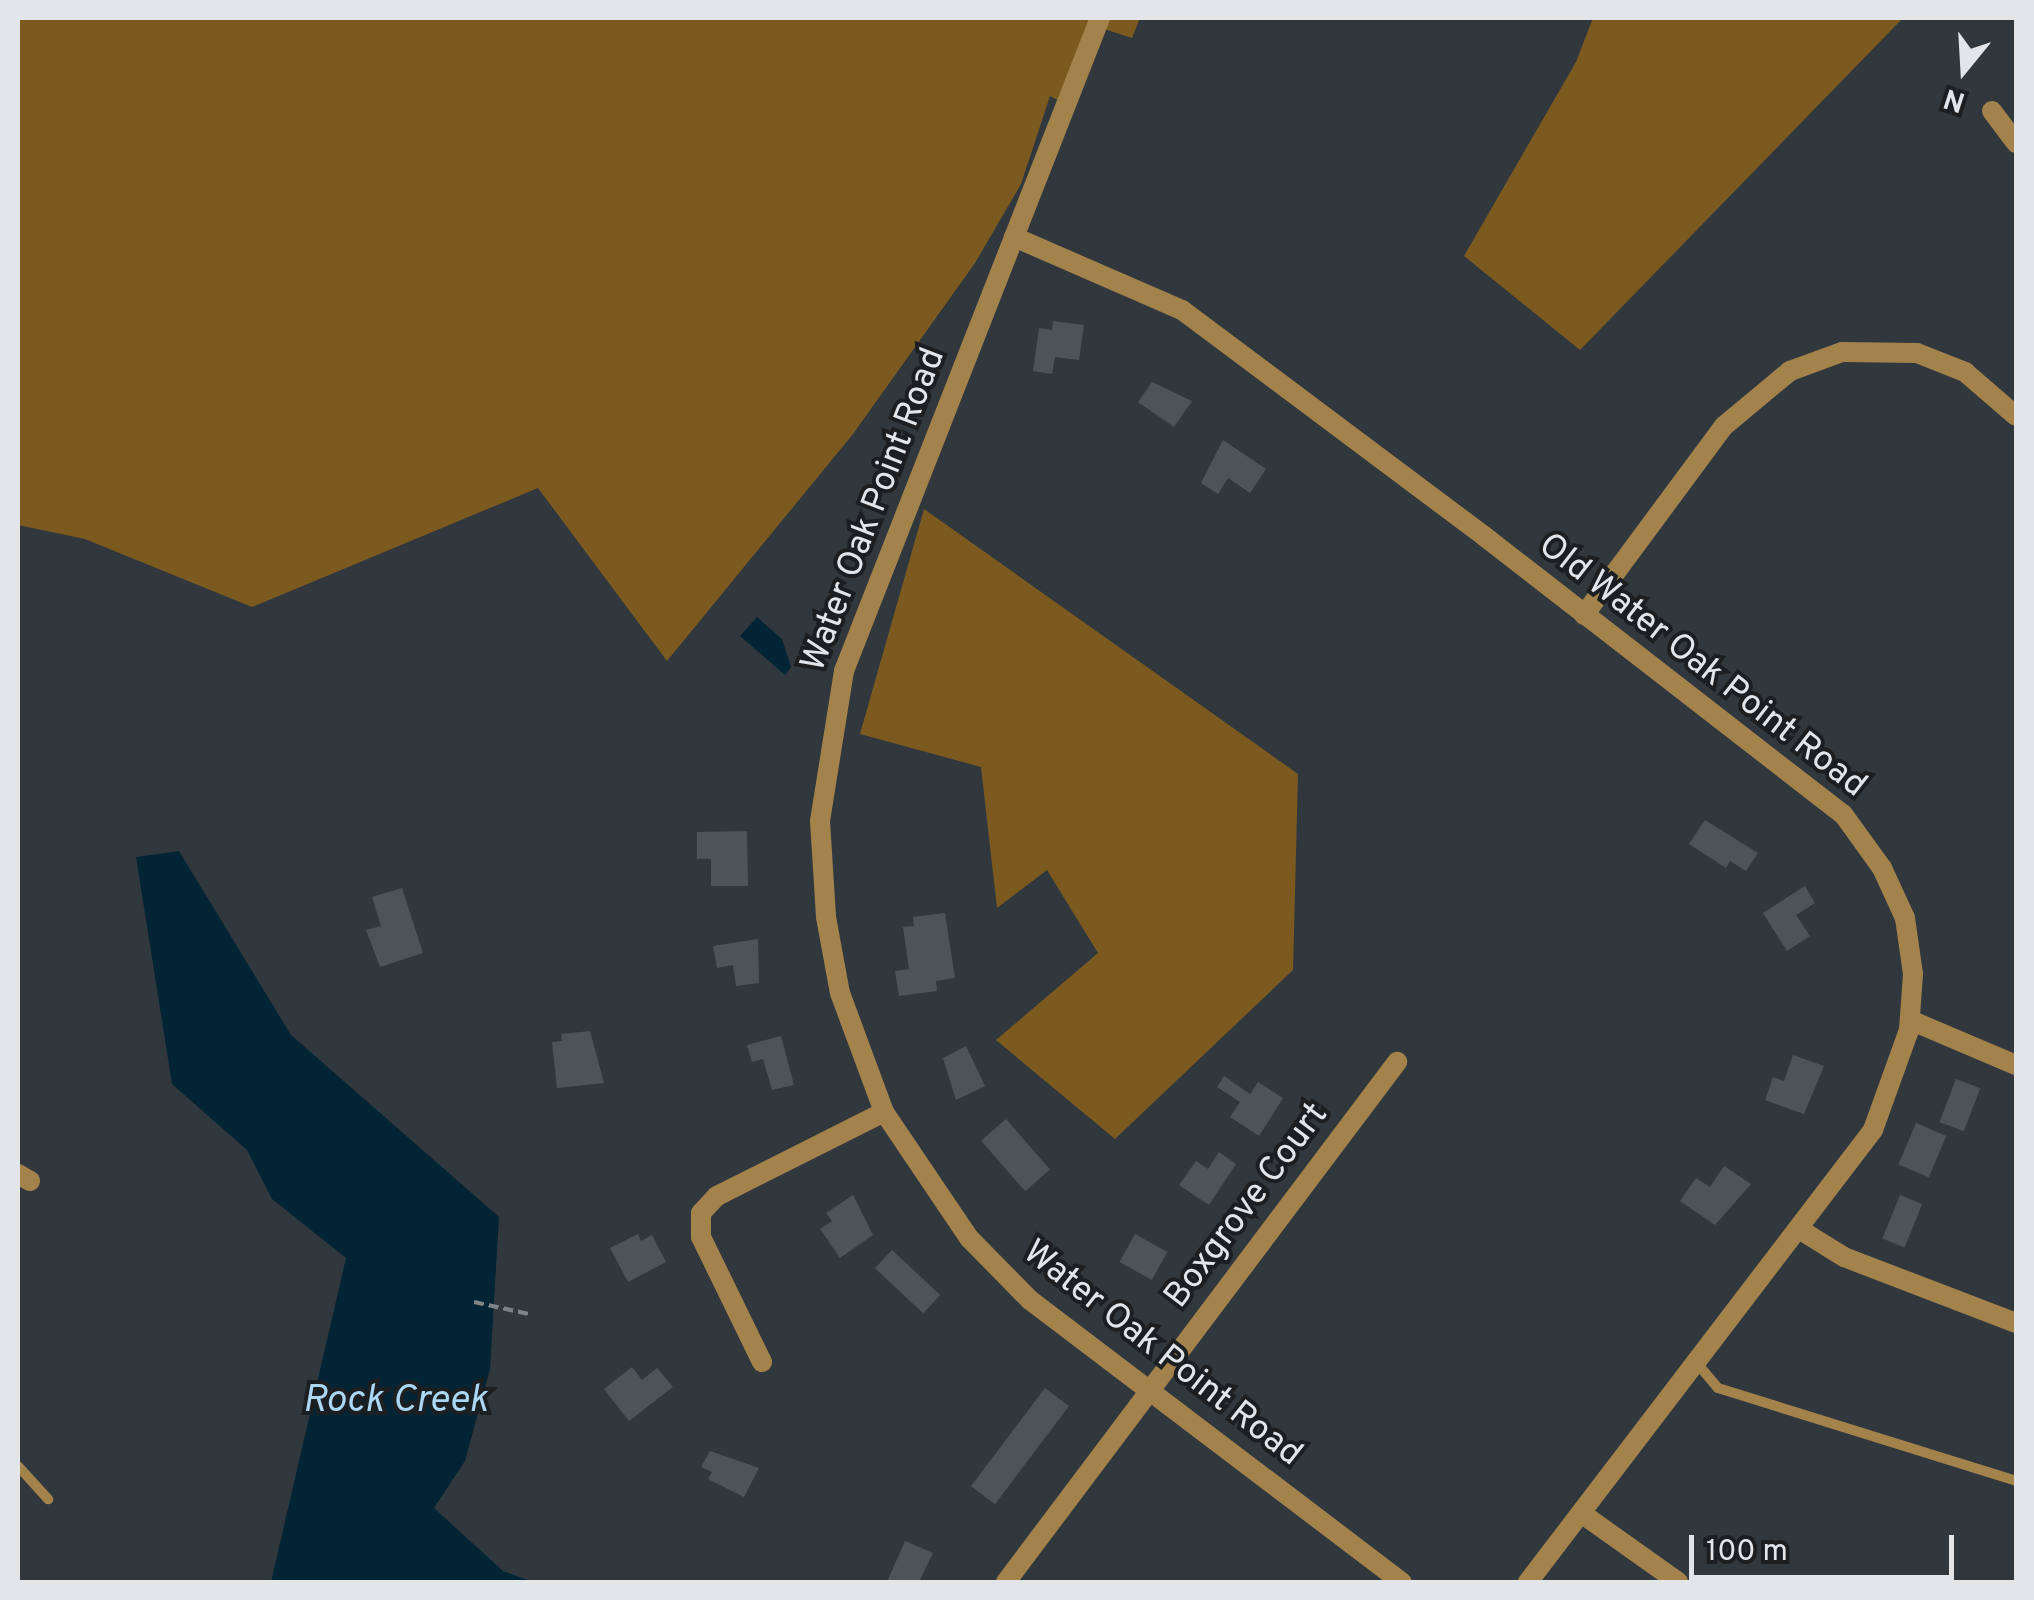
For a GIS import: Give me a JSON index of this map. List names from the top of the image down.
{
  "streets": {
    "street": ["Water Oak Point Road", "Old Water Oak Point Road", "Boxgrove Court"]
  },
  "crossings": [
    ["Water Oak Point Road", "Old Water Oak Point Road"],
    ["Water Oak Point Road", "Boxgrove Court"]
  ],
  "water": ["Rock Creek"],
  "scale_bar": "100 m",
  "north": "bottom"
}
